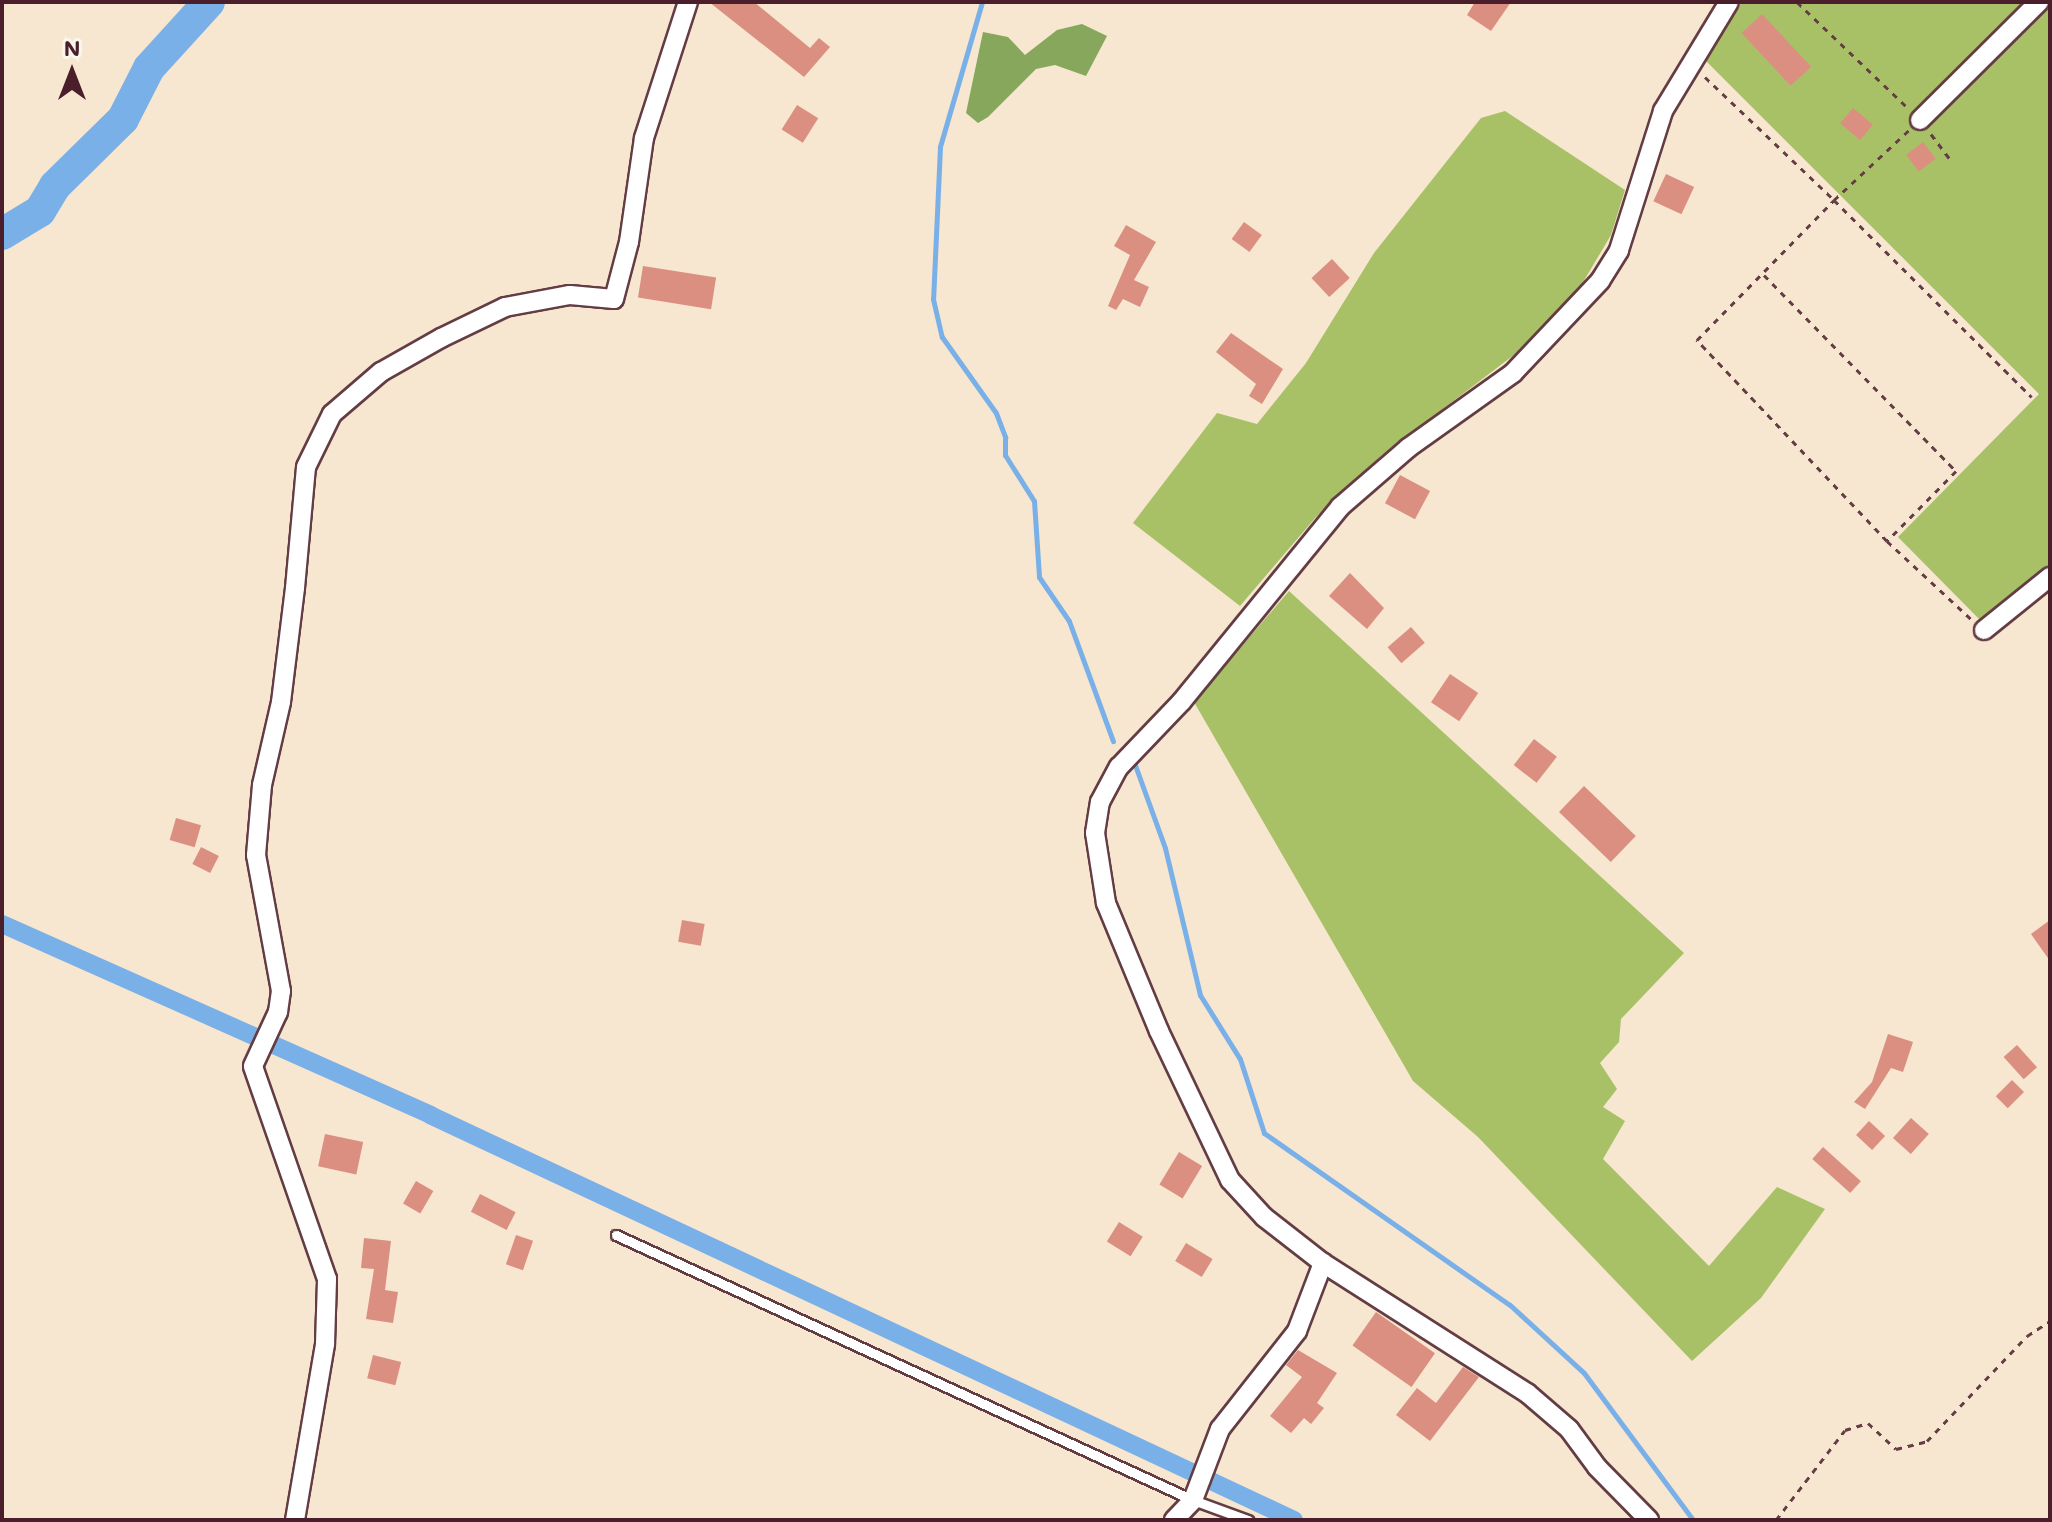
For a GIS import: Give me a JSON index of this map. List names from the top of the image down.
{
  "north": "top"
}
